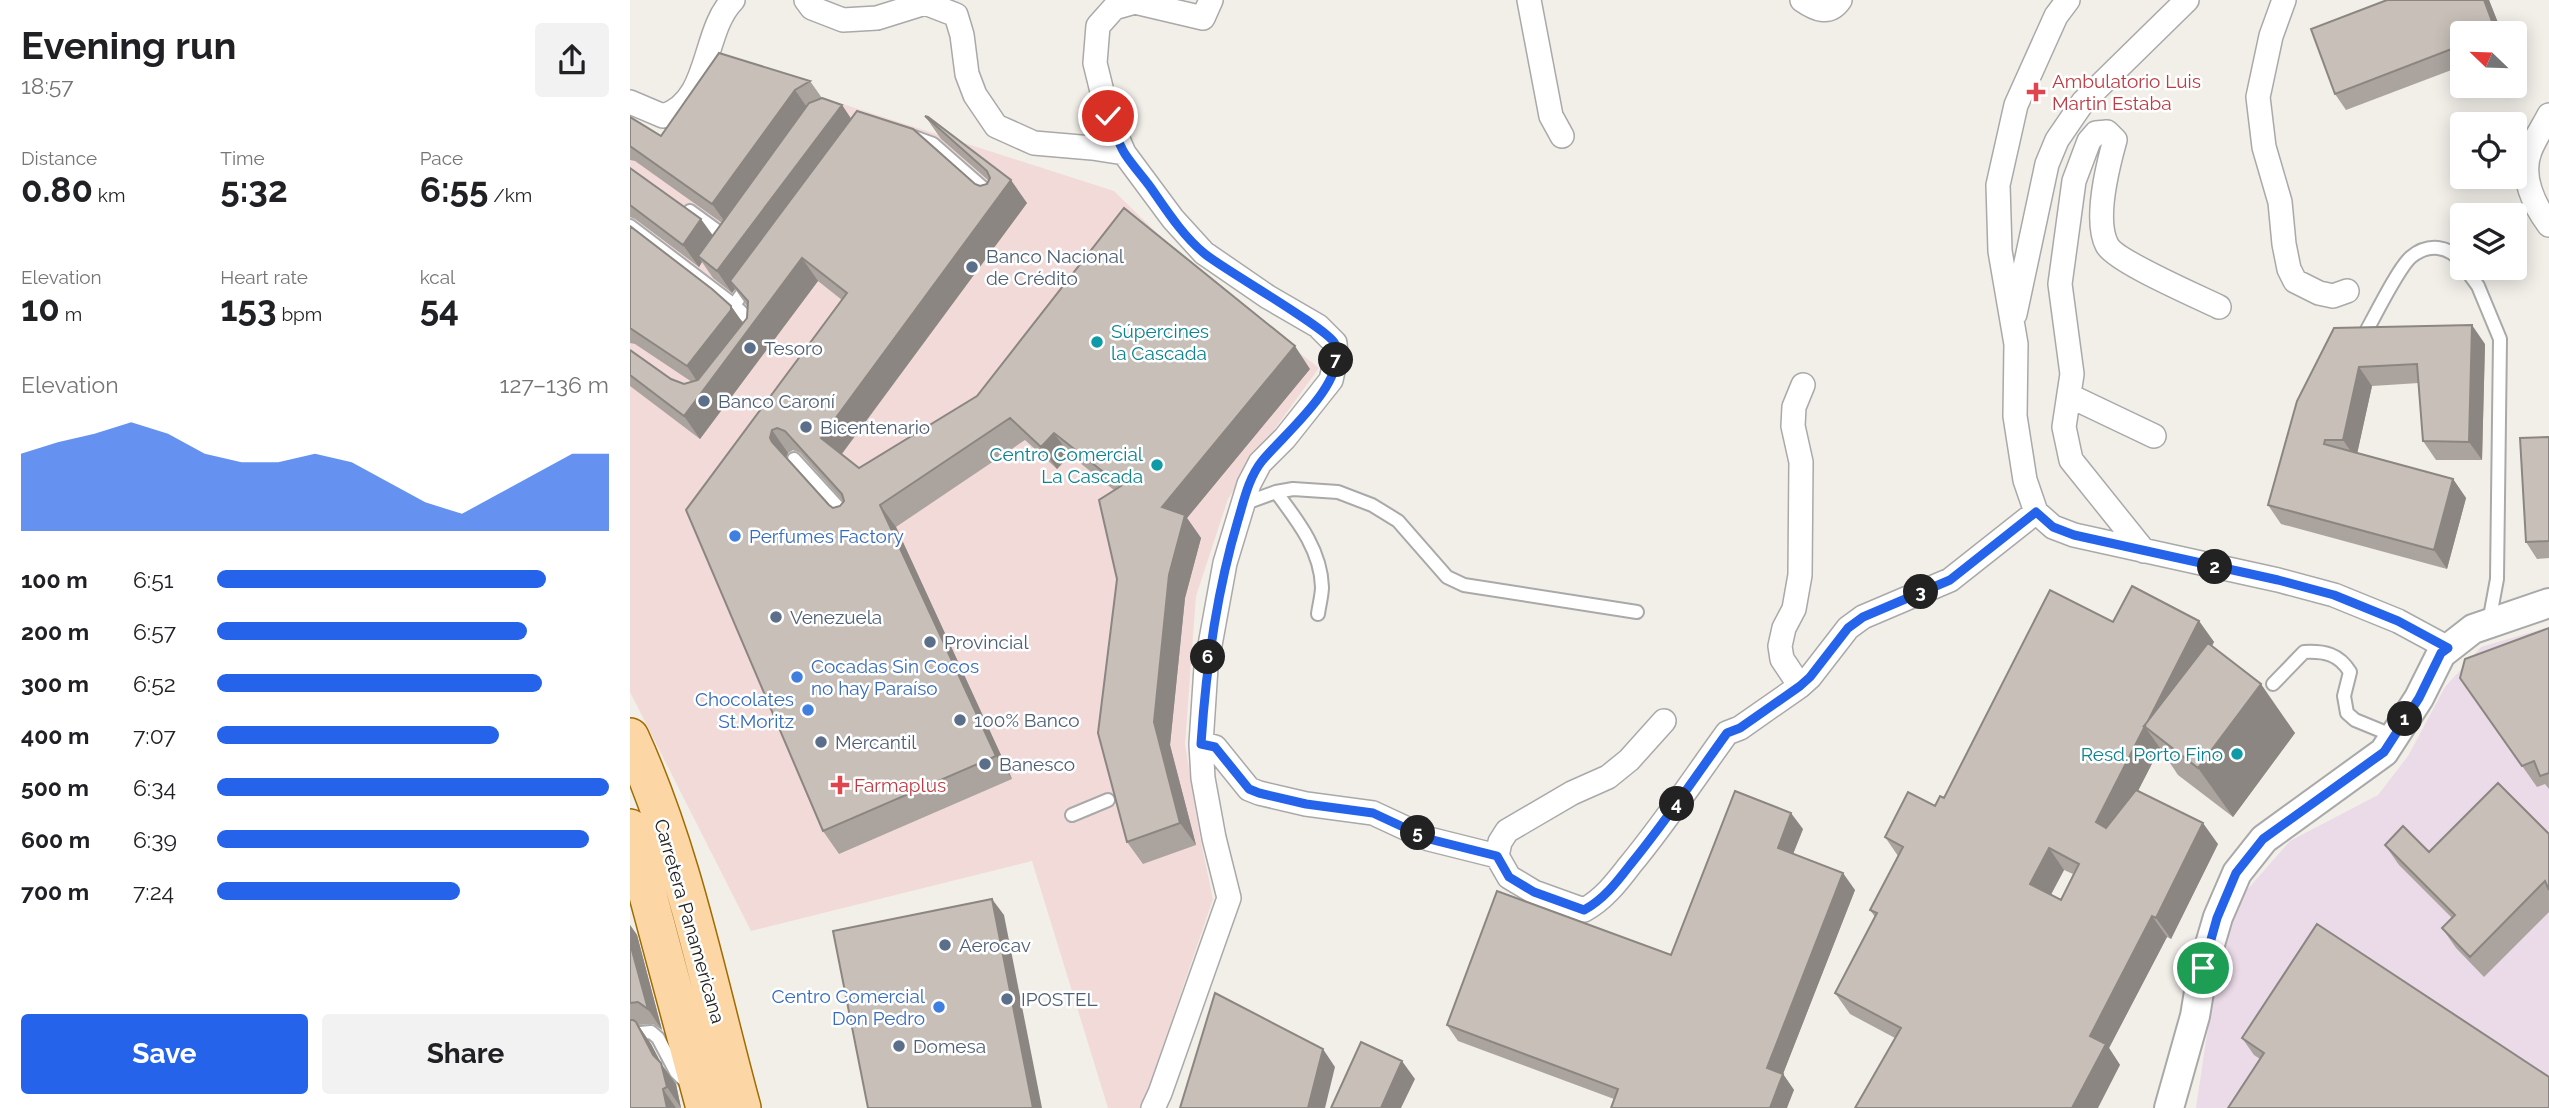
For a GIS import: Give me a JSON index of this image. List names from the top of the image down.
{
  "streets": {
    "main road": ["Carretera Panamericana"]
  },
  "places": {
    "health": ["Ambulatorio Luis Martin Estaba", "Farmaplus"],
    "other": [
      "Banco Nacional de Crédito",
      "Súpercines la Cascada",
      "Tesoro",
      "Banco Caroní",
      "Bicentenario",
      "Centro Comercial La Cascada",
      "Perfumes Factory",
      "Venezuela",
      "Provincial",
      "Cocadas Sin Cocos no hay Paraíso",
      "Chocolates St.Moritz",
      "100% Banco",
      "Mercantil",
      "Resd. Porto Fino",
      "Banesco",
      "Aerocav",
      "IPOSTEL",
      "Centro Comercial Don Pedro",
      "Domesa"
    ]
  },
  "north": "top left",
  "page": {
    "heading": ["Evening run", "18:57"],
    "stats": [
      ["Distance", "0.80 km"],
      ["Time", "5:32"],
      ["Pace", "6:55 /km"],
      ["Elevation", "10 m"],
      ["Heart rate", "153 bpm"],
      ["kcal", "54"]
    ],
    "pins": [
      "7",
      "2",
      "3",
      "6",
      "1",
      "4",
      "5"
    ],
    "chart": ["Elevation", "127–136 m"],
    "list": [
      {
        "name": "100 m",
        "note": "6:51"
      },
      {
        "name": "200 m",
        "note": "6:57"
      },
      {
        "name": "300 m",
        "note": "6:52"
      },
      {
        "name": "400 m",
        "note": "7:07"
      },
      {
        "name": "500 m",
        "note": "6:34"
      },
      {
        "name": "600 m",
        "note": "6:39"
      },
      {
        "name": "700 m",
        "note": "7:24"
      }
    ],
    "buttons": ["Save", "Share"]
  }
}
